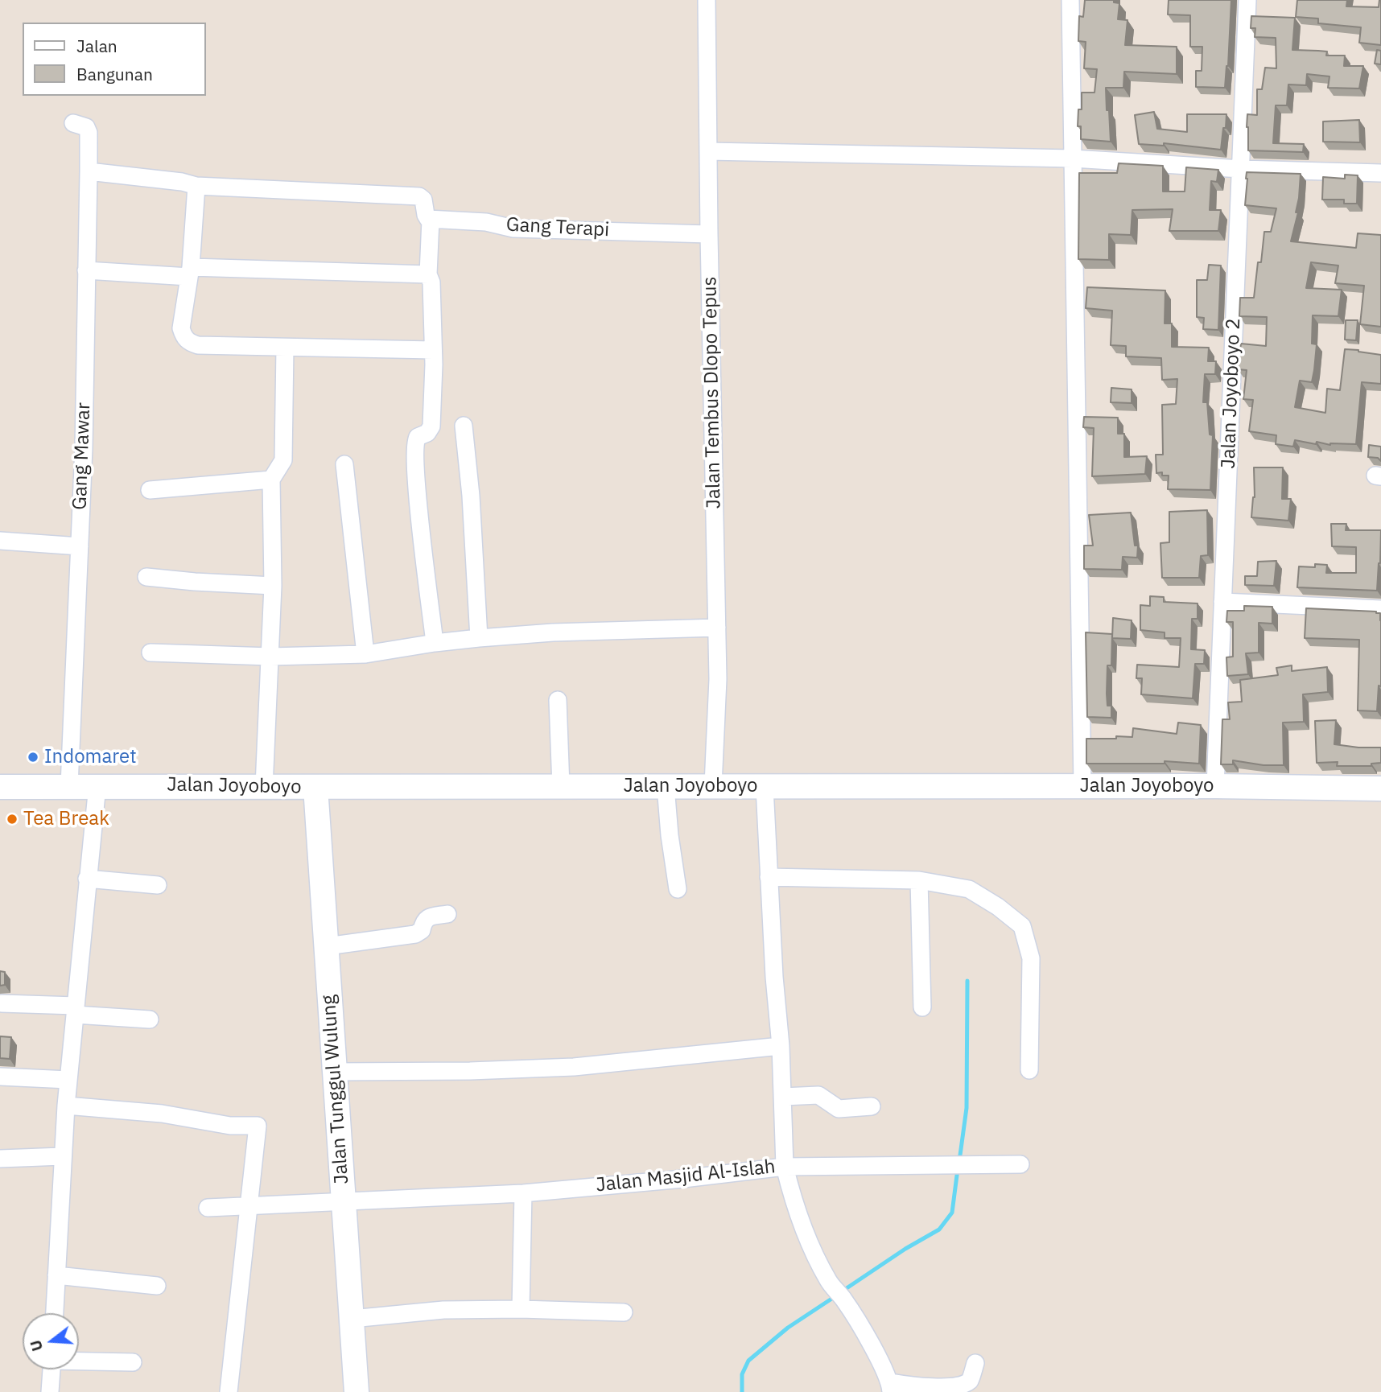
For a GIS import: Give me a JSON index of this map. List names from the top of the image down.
{
  "streets": {
    "main road": ["Jalan Joyoboyo", "Jalan Tunggul Wulung"],
    "street": [
      "Gang Terapi",
      "Jalan Tembus Dlopo Tepus",
      "Jalan Joyoboyo 2",
      "Gang Mawar",
      "Jalan Masjid Al-Islah"
    ]
  },
  "crossings": [
    ["Gang Terapi", "Jalan Tembus Dlopo Tepus"],
    ["Jalan Tembus Dlopo Tepus", "Jalan Joyoboyo"],
    ["Jalan Joyoboyo 2", "Jalan Joyoboyo"],
    ["Gang Mawar", "Jalan Joyoboyo"],
    ["Jalan Joyoboyo", "Jalan Tunggul Wulung"],
    ["Jalan Joyoboyo", "Jalan Masjid Al-Islah"],
    ["Jalan Tunggul Wulung", "Jalan Masjid Al-Islah"]
  ],
  "places": ["Indomaret", "Tea Break"],
  "legend": ["Jalan", "Bangunan"],
  "north": "left"
}
